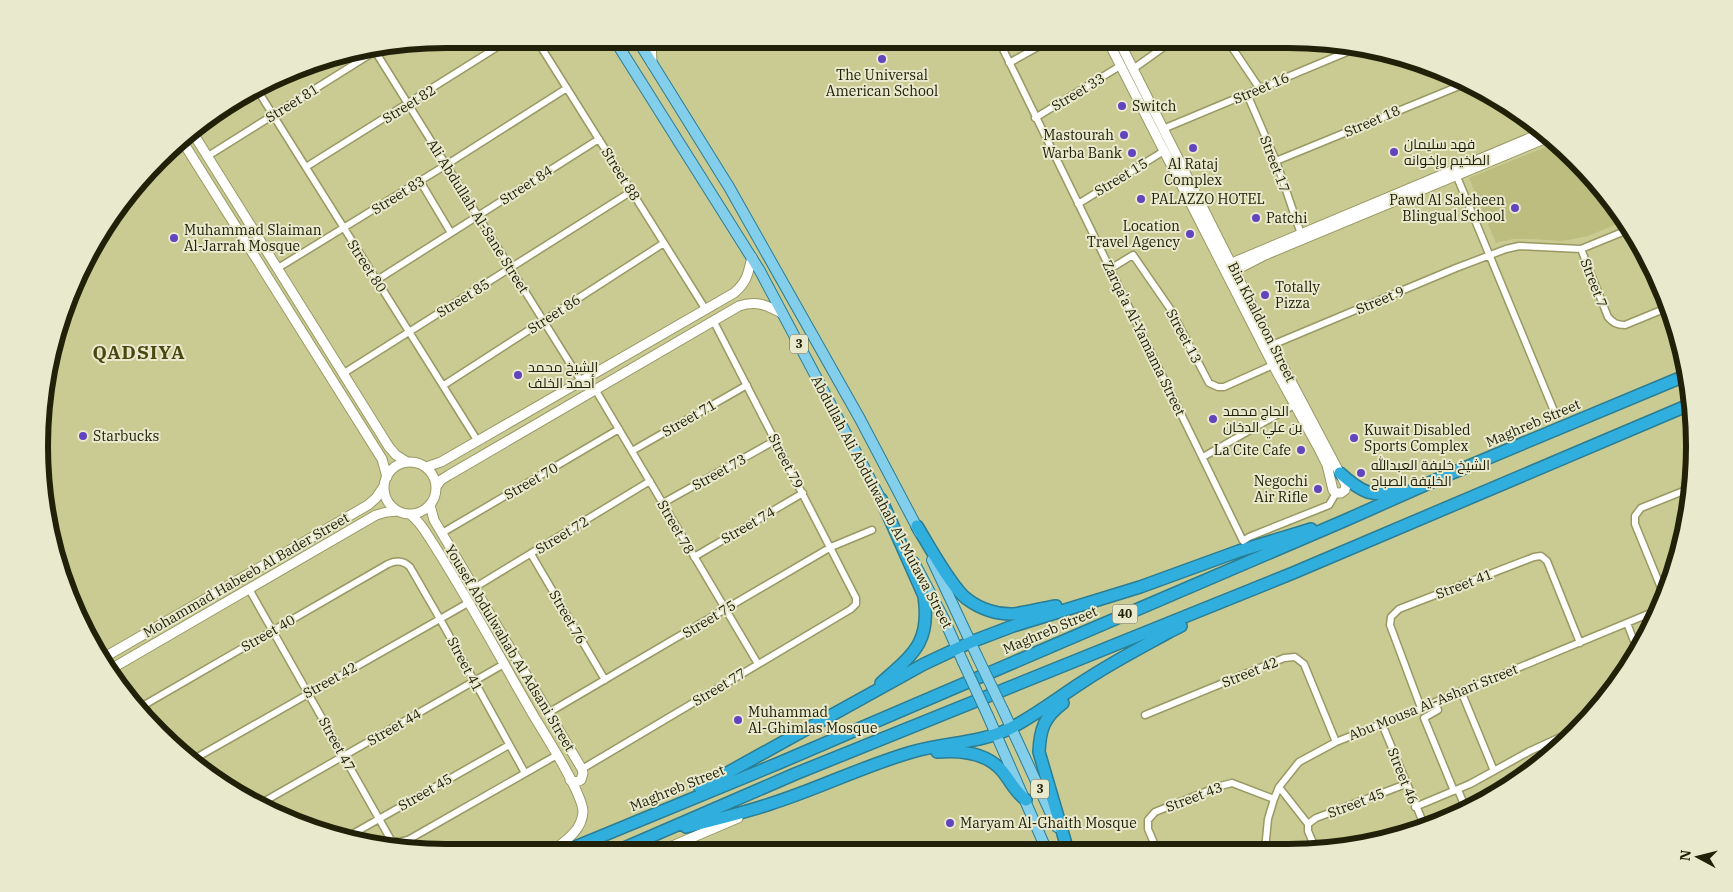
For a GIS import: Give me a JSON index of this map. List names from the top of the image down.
{
  "streets": {
    "highway": ["Maghreb Street", "40"],
    "main road": ["3", "Abdullah Ali Abdulwahab Al-Mutawa Street"],
    "street": [
      "Street 16",
      "Street 33",
      "Street 81",
      "Street 82",
      "Street 18",
      "Street 17",
      "Street 88",
      "Street 15",
      "Street 84",
      "Street 83",
      "Ali Abdullah Al-Sane Street",
      "Street 80",
      "Street 7",
      "Street 85",
      "Street 9",
      "Street 86",
      "Bin Khaldoon Street",
      "Street 13",
      "Zarqa'a Al-Yamama Street",
      "Street 71",
      "Street 79",
      "Street 73",
      "Street 70",
      "Street 74",
      "Street 78",
      "Street 72",
      "Mohammad Habeeb Al Bader Street",
      "Street 41",
      "Street 76",
      "Street 75",
      "Street 40",
      "Yousef Abdulwahab Al Adsani Street",
      "Street 42",
      "Street 77",
      "Abu Mousa Al-Ashari Street",
      "Street 44",
      "Street 47",
      "Street 46",
      "Street 45",
      "Street 43"
    ]
  },
  "crossings": [
    ["Street 16", "Street 17"],
    ["Street 16", "Bin Khaldoon Street"],
    ["Street 33", "Bin Khaldoon Street"],
    ["Street 33", "Zarqa'a Al-Yamama Street"],
    ["Street 81", "Street 80"],
    ["Street 82", "Ali Abdullah Al-Sane Street"],
    ["Street 82", "Street 80"],
    ["Street 18", "Street 17"],
    ["Street 88", "Street 84"],
    ["Street 88", "Street 83"],
    ["Street 88", "Street 85"],
    ["Street 88", "Street 86"],
    ["Street 15", "Bin Khaldoon Street"],
    ["Street 15", "Zarqa'a Al-Yamama Street"],
    ["Street 84", "Ali Abdullah Al-Sane Street"],
    ["Street 84", "Street 80"],
    ["Street 83", "Ali Abdullah Al-Sane Street"],
    ["Street 83", "Street 80"],
    ["Ali Abdullah Al-Sane Street", "Street 85"],
    ["Ali Abdullah Al-Sane Street", "Street 86"],
    ["Street 80", "Street 85"],
    ["Street 80", "Street 86"],
    ["Street 7", "Street 9"],
    ["Street 9", "Bin Khaldoon Street"],
    ["Bin Khaldoon Street", "Street 13"],
    ["Bin Khaldoon Street", "Zarqa'a Al-Yamama Street"],
    ["Street 13", "Zarqa'a Al-Yamama Street"],
    ["Street 71", "Street 79"],
    ["Street 71", "Street 78"],
    ["Street 79", "Street 73"],
    ["Street 79", "Street 74"],
    ["Street 79", "Street 75"],
    ["Street 79", "Street 77"],
    ["Street 73", "Street 78"],
    ["Street 70", "Street 78"],
    ["Street 70", "Yousef Abdulwahab Al Adsani Street"],
    ["Street 74", "Street 78"],
    ["Street 78", "Street 72"],
    ["Street 78", "Street 75"],
    ["Street 78", "Street 77"],
    ["Street 72", "Street 76"],
    ["Street 72", "Yousef Abdulwahab Al Adsani Street"],
    ["Mohammad Habeeb Al Bader Street", "Yousef Abdulwahab Al Adsani Street"],
    ["Mohammad Habeeb Al Bader Street", "Street 47"],
    ["Street 41", "Street 40"],
    ["Street 41", "Street 42"],
    ["Street 41", "Abu Mousa Al-Ashari Street"],
    ["Street 41", "Street 44"],
    ["Street 41", "Street 47"],
    ["Street 41", "Street 45"],
    ["Street 76", "Street 75"],
    ["Street 75", "Yousef Abdulwahab Al Adsani Street"],
    ["Street 40", "Street 47"],
    ["Yousef Abdulwahab Al Adsani Street", "Street 42"],
    ["Yousef Abdulwahab Al Adsani Street", "Street 77"],
    ["Yousef Abdulwahab Al Adsani Street", "Street 44"],
    ["Street 42", "Abu Mousa Al-Ashari Street"],
    ["Street 42", "Street 47"],
    ["Abu Mousa Al-Ashari Street", "Street 46"],
    ["Abu Mousa Al-Ashari Street", "Street 43"],
    ["Street 44", "Street 47"],
    ["Street 47", "Street 45"],
    ["Street 46", "Street 45"]
  ],
  "districts": ["QADSIYA"],
  "places": [
    "The Universal American School",
    "Switch",
    "Mastourah",
    "Al Rataj Complex",
    "فهد سليمان الطخيم وإخوانه",
    "Warba Bank",
    "PALAZZO HOTEL",
    "Pawd Al Saleheen Blingual School",
    "Patchi",
    "Location Travel Agency",
    "Muhammad Slaiman Al-Jarrah Mosque",
    "Totally Pizza",
    "الشيخ محمد أحمد الخلف",
    "الحاج محمد بن علي الدخان",
    "Starbucks",
    "Kuwait Disabled Sports Complex",
    "La Cite Cafe",
    "الشيخ خليفة العبدالله الخليفة الصباح",
    "Negochi Air Rifle",
    "Muhammad Al-Ghimlas Mosque",
    "Maryam Al-Ghaith Mosque"
  ],
  "north": "left"
}
